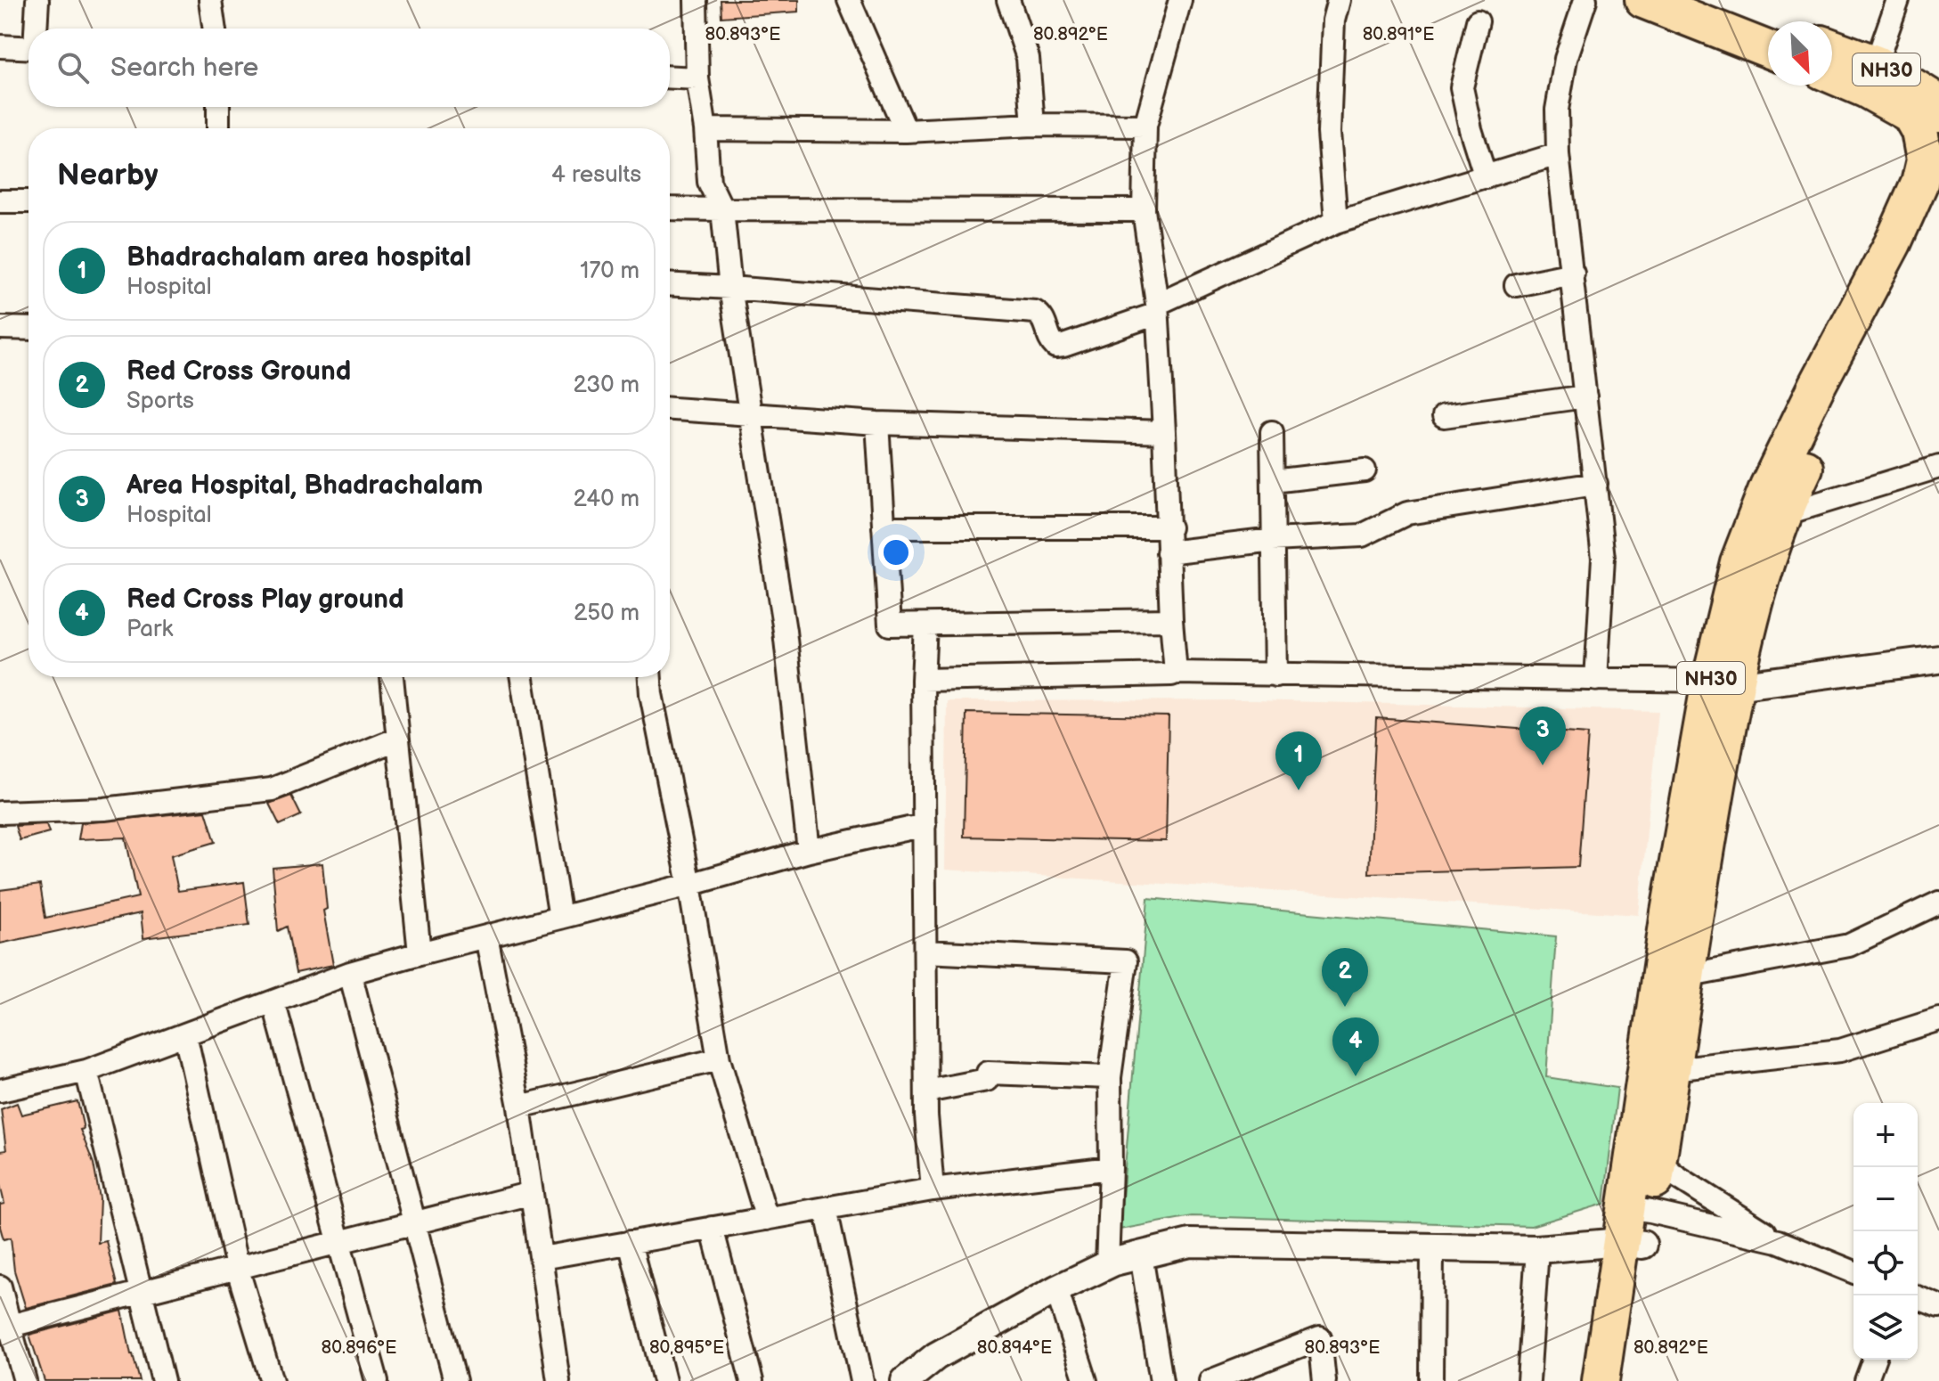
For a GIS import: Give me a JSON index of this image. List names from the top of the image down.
{
  "streets": {
    "highway": ["NH30"]
  },
  "north": "bottom right",
  "page": {
    "search": "Search here",
    "heading": ["Nearby", "4 results"],
    "list": [
      {
        "mark": "1",
        "name": "Bhadrachalam area hospital",
        "note": "Hospital",
        "value": "170 m"
      },
      {
        "mark": "2",
        "name": "Red Cross Ground",
        "note": "Sports",
        "value": "230 m"
      },
      {
        "mark": "3",
        "name": "Area Hospital, Bhadrachalam",
        "note": "Hospital",
        "value": "240 m"
      },
      {
        "mark": "4",
        "name": "Red Cross Play ground",
        "note": "Park",
        "value": "250 m"
      }
    ],
    "pins": [
      "3",
      "1",
      "2",
      "4"
    ],
    "map_buttons": ["+", "−"]
  },
  "coordinates": [
    "80.893°E",
    "80.892°E",
    "80.891°E",
    "80.896°E",
    "80.895°E",
    "80.894°E"
  ]
}
